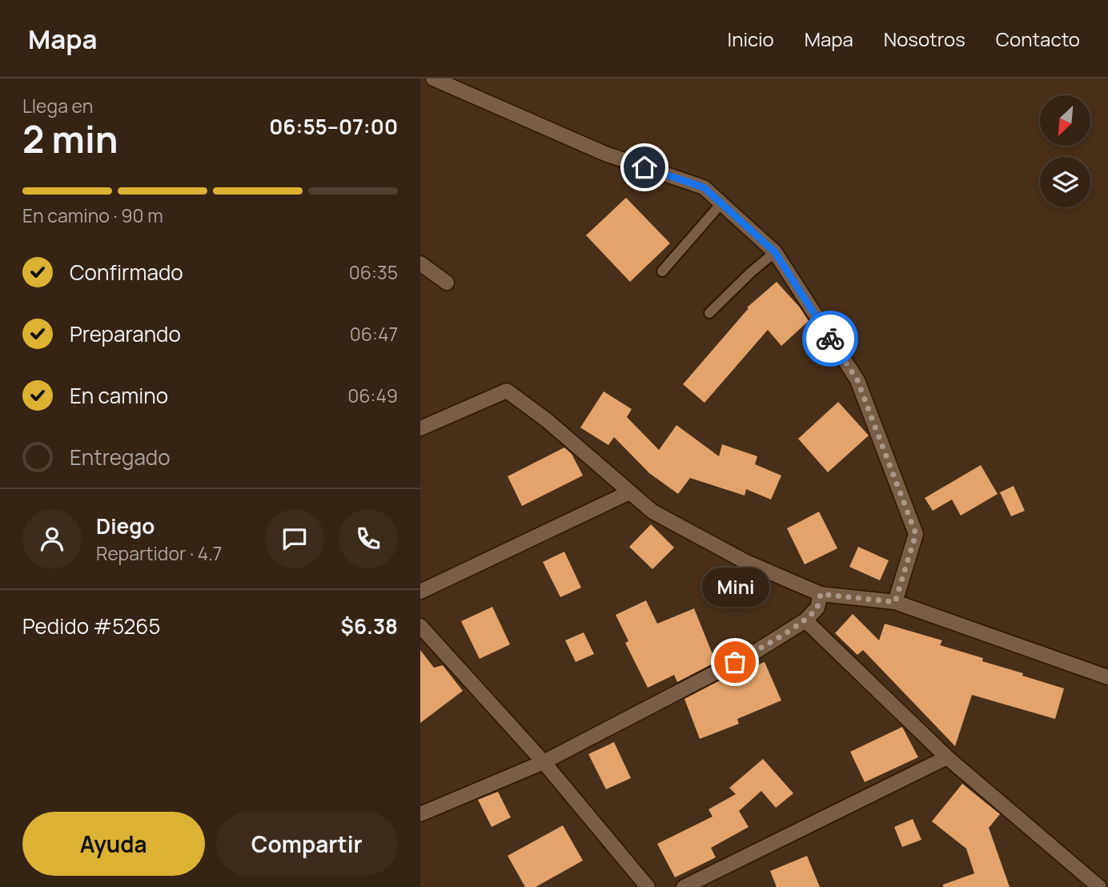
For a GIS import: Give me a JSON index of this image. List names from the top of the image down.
{
  "places": ["Mini"],
  "north": "bottom left",
  "page": {
    "header": "Mapa",
    "nav": [
      "Inicio",
      "Mapa",
      "Nosotros",
      "Contacto"
    ],
    "heading": ["2 min", "Llega en", "06:55–07:00"],
    "panel": [
      "Diego",
      "Repartidor · 4.7",
      "Pedido #5265",
      "$6.38"
    ],
    "bar": "En camino · 90 m",
    "list": [
      ["Confirmado", "06:35"],
      ["Preparando", "06:47"],
      ["En camino", "06:49"],
      "Entregado"
    ],
    "bubble": "Mini",
    "buttons": ["Ayuda", "Compartir"]
  }
}
